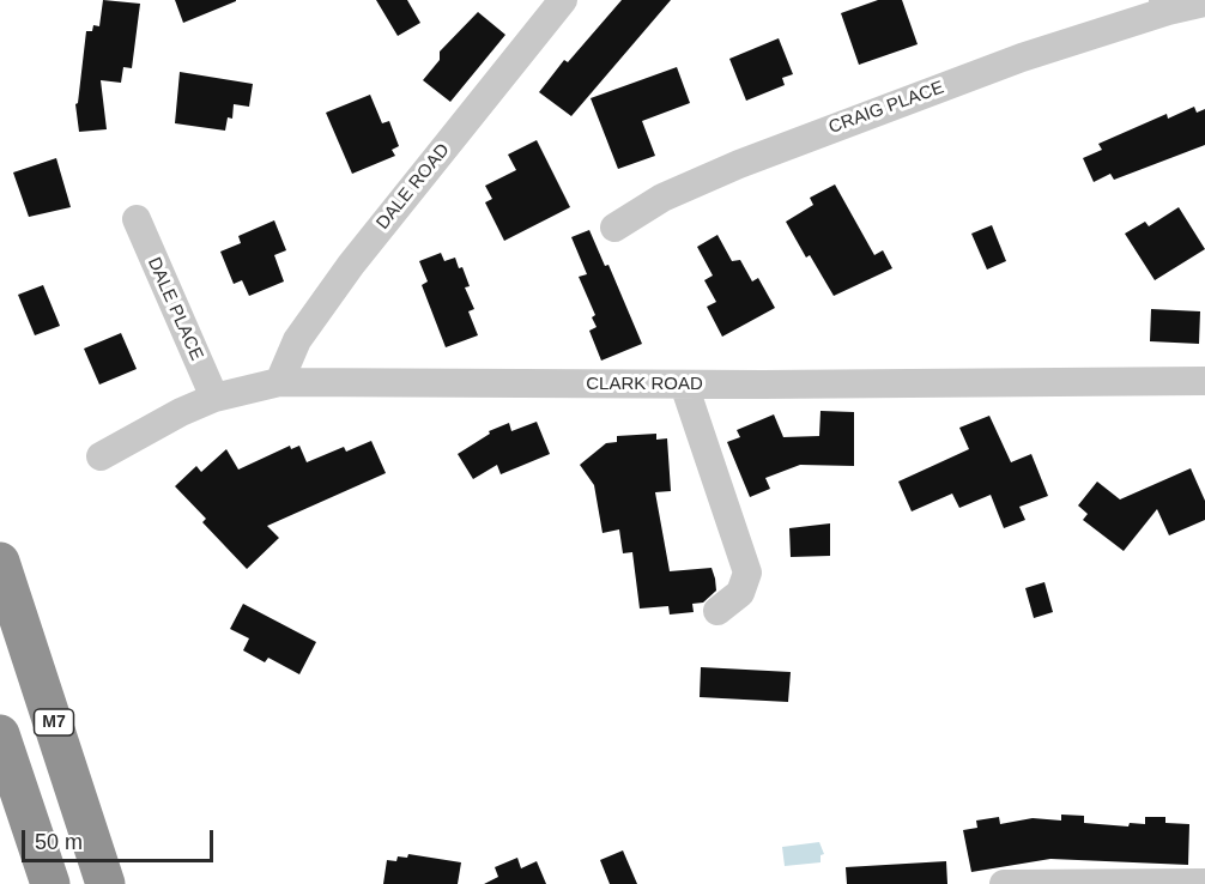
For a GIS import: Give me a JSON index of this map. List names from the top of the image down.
{
  "streets": {
    "highway": ["M7"],
    "street": [
      "CRAIG PLACE",
      "DALE ROAD",
      "DALE PLACE",
      "CLARK ROAD"
    ]
  },
  "crossings": [
    ["DALE ROAD", "CLARK ROAD"],
    ["DALE PLACE", "CLARK ROAD"]
  ],
  "scale_bar": "50 m"
}
